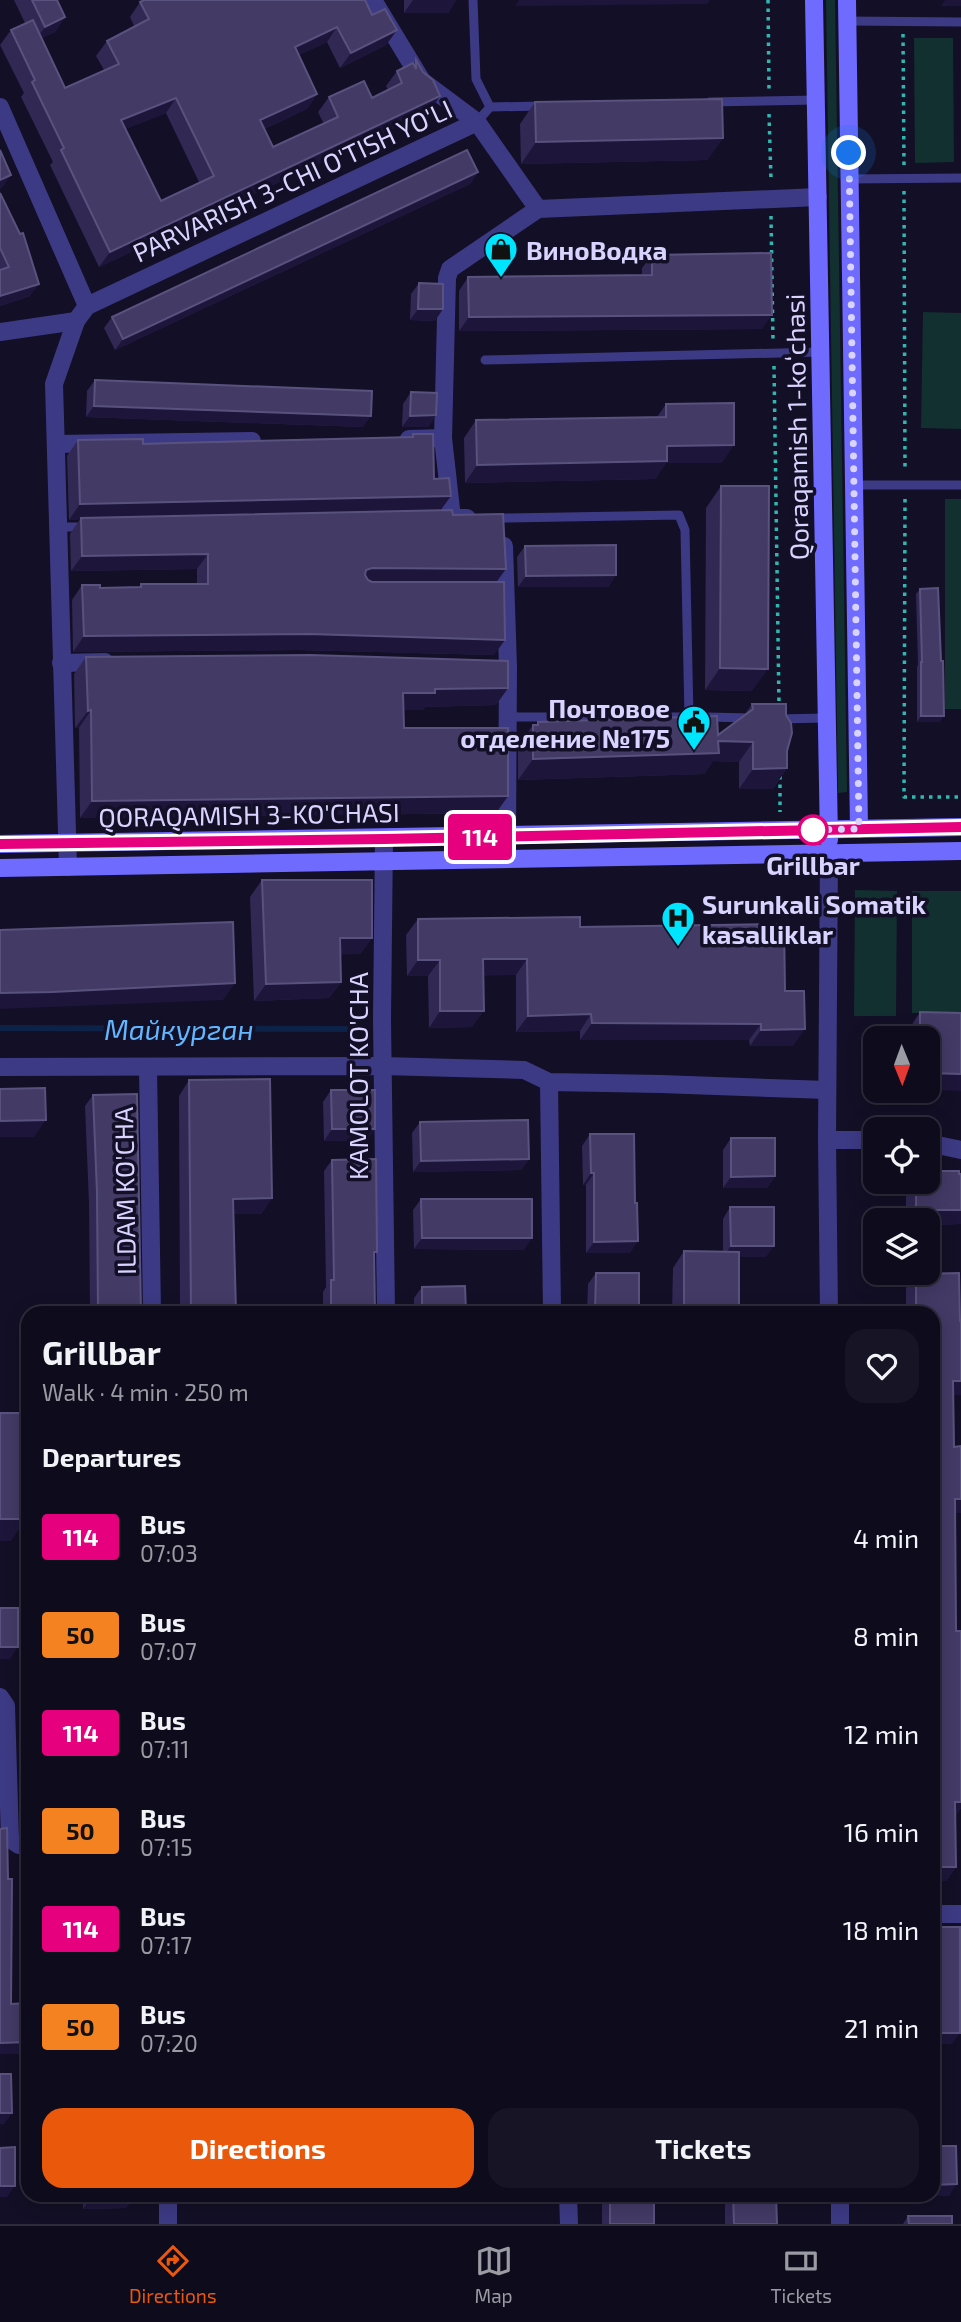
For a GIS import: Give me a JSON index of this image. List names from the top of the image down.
{
  "streets": {
    "main road": ["Qoraqamish 1-koʻchasi", "QORAQAMISH 3-KO'CHASI"],
    "street": ["PARVARISH 3-CHI O'TISH YO'LI", "KAMOLOT KO'CHA", "ILDAM KO'CHA"]
  },
  "crossings": [
    ["Qoraqamish 1-koʻchasi", "QORAQAMISH 3-KO'CHASI"],
    ["QORAQAMISH 3-KO'CHASI", "KAMOLOT KO'CHA"]
  ],
  "water": ["Майкурган"],
  "places": {
    "shop": ["ВиноВодка"],
    "public building": ["Почтовое отделение №175"],
    "other": ["Grillbar"],
    "hospital": ["Surunkali Somatik kasalliklar"]
  },
  "lines": ["bus line 114"],
  "north": "bottom",
  "page": {
    "on_map": "114",
    "heading": [
      ["Grillbar", "Walk · 4 min · 250 m"],
      "Departures"
    ],
    "list": [
      {
        "mark": "114",
        "name": "Bus",
        "note": "07:03",
        "value": "4 min"
      },
      {
        "mark": "50",
        "name": "Bus",
        "note": "07:07",
        "value": "8 min"
      },
      {
        "mark": "114",
        "name": "Bus",
        "note": "07:11",
        "value": "12 min"
      },
      {
        "mark": "50",
        "name": "Bus",
        "note": "07:15",
        "value": "16 min"
      },
      {
        "mark": "114",
        "name": "Bus",
        "note": "07:17",
        "value": "18 min"
      },
      {
        "mark": "50",
        "name": "Bus",
        "note": "07:20",
        "value": "21 min"
      }
    ],
    "buttons": ["Directions", "Tickets"],
    "tabs": ["Directions", "Map", "Tickets"]
  }
}
